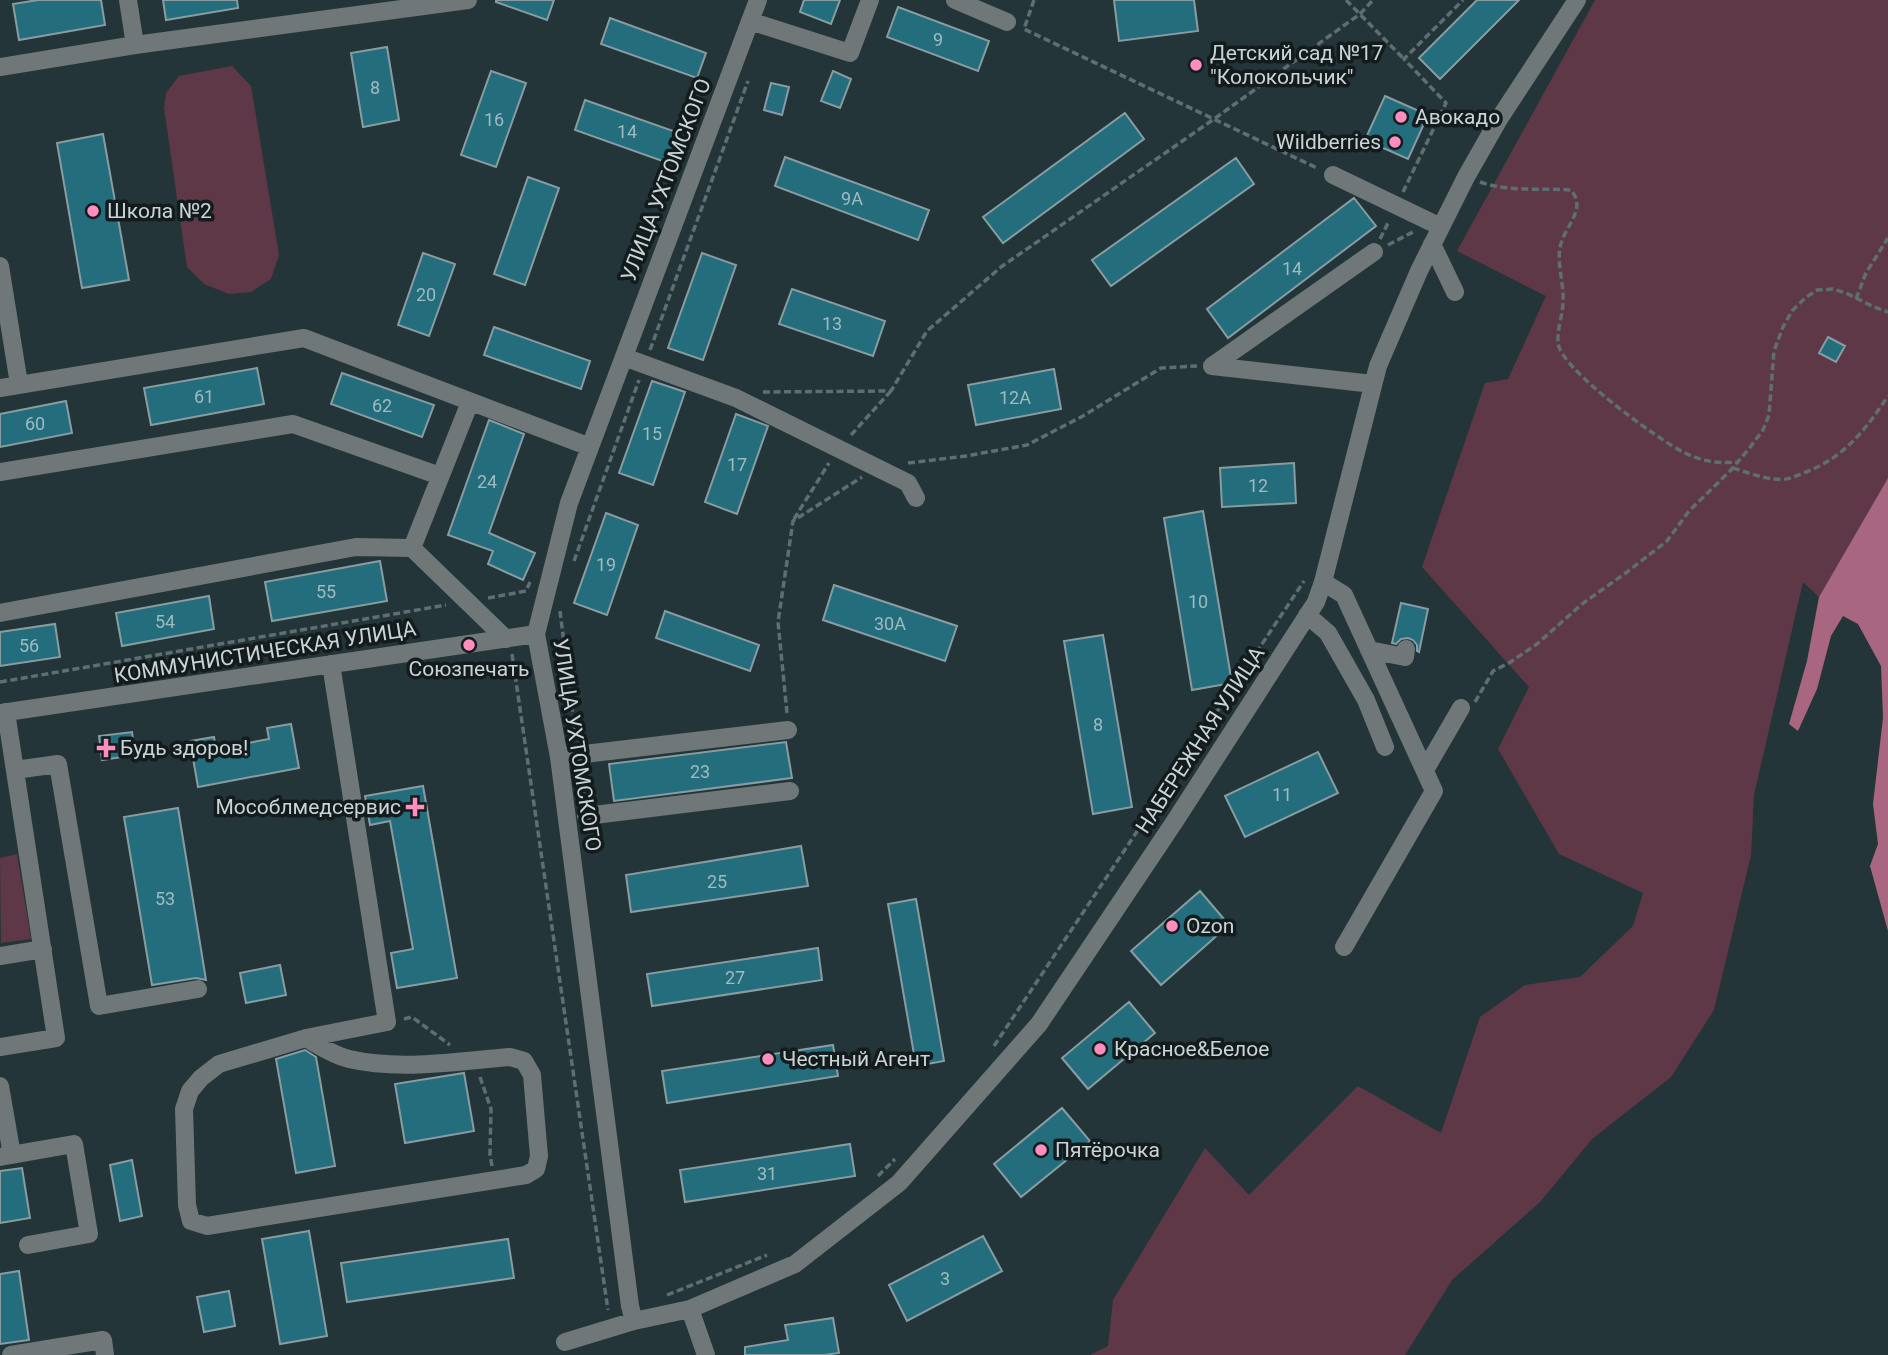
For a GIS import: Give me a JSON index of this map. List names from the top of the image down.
{
  "streets": {
    "street": ["УЛИЦА УХТОМСКОГО", "КОММУНИСТИЧЕСКАЯ УЛИЦА", "НАБЕРЕЖНАЯ УЛИЦА"]
  },
  "crossings": [
    ["УЛИЦА УХТОМСКОГО", "КОММУНИСТИЧЕСКАЯ УЛИЦА"],
    ["УЛИЦА УХТОМСКОГО", "НАБЕРЕЖНАЯ УЛИЦА"]
  ],
  "places": {
    "other": [
      "Детский сад №17 \"Колокольчик\"",
      "Авокадо",
      "Wildberries",
      "Школа №2",
      "Союзпечать",
      "Ozon",
      "Красное&Белое",
      "Честный Агент",
      "Пятёрочка"
    ],
    "health": ["Будь здоров!", "Мособлмедсервис"]
  },
  "house_numbers": [
    "9",
    "8",
    "16",
    "14",
    "9А",
    "14",
    "20",
    "13",
    "61",
    "12А",
    "62",
    "60",
    "15",
    "17",
    "24",
    "12",
    "19",
    "55",
    "10",
    "54",
    "30А",
    "56",
    "8",
    "23",
    "11",
    "25",
    "53",
    "27",
    "31",
    "3"
  ]
}
